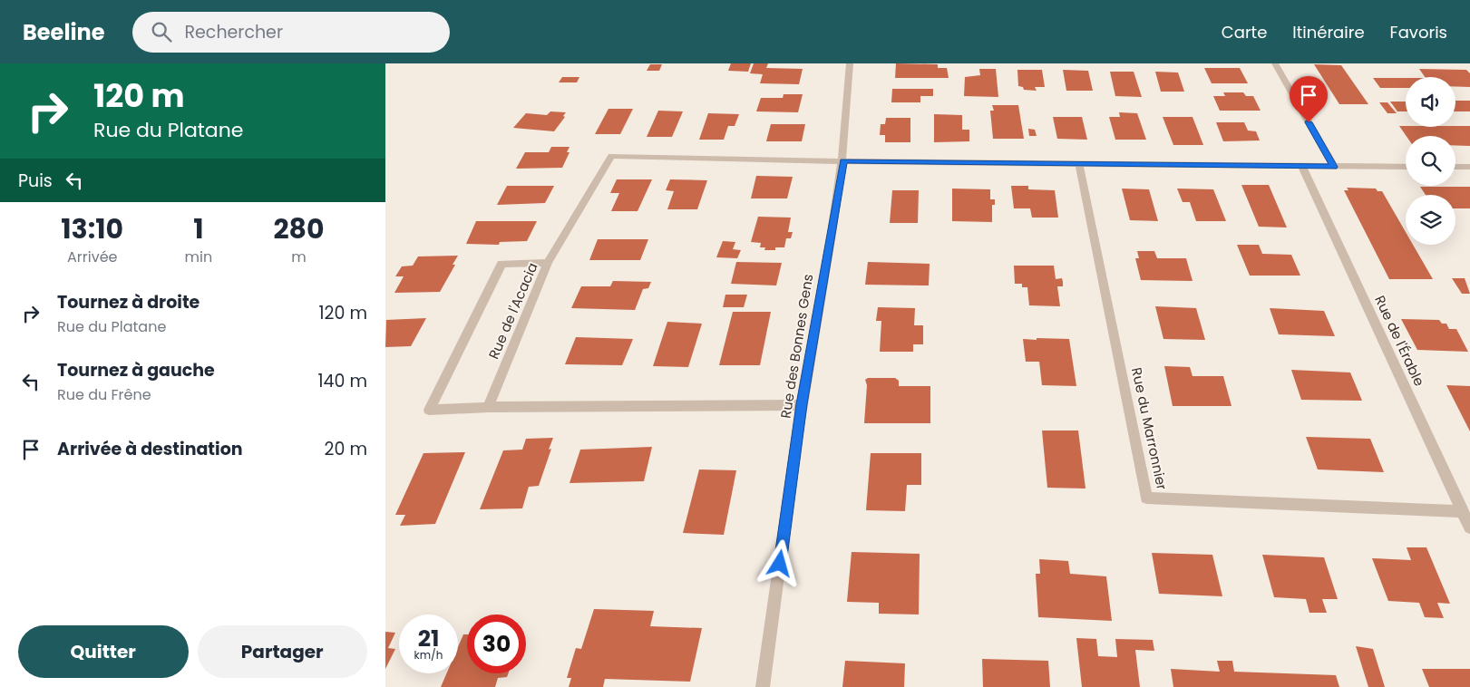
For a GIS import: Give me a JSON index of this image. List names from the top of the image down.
{
  "streets": {
    "street": [
      "Rue de l'Acacia",
      "Rue de l'Érable",
      "Rue des Bonnes Gens",
      "Rue du Marronnier"
    ]
  },
  "crossings": [
    ["Rue de l'Acacia", "Rue des Bonnes Gens"],
    ["Rue de l'Érable", "Rue du Marronnier"]
  ],
  "page": {
    "header": "Beeline",
    "search": "Rechercher",
    "nav": ["Carte", "Itinéraire", "Favoris"],
    "turn": ["120 m", "Rue du Platane"],
    "then": "Puis",
    "eta": [
      "13:10",
      "Arrivée",
      "1",
      "min",
      "280",
      "m"
    ],
    "list": [
      {
        "name": "Tournez à droite",
        "note": "Rue du Platane",
        "value": "120 m"
      },
      {
        "name": "Tournez à gauche",
        "note": "Rue du Frêne",
        "value": "140 m"
      },
      {
        "name": "Arrivée à destination",
        "value": "20 m"
      }
    ],
    "speed": "21 km/h",
    "limit": "30",
    "buttons": ["Quitter", "Partager"]
  }
}
